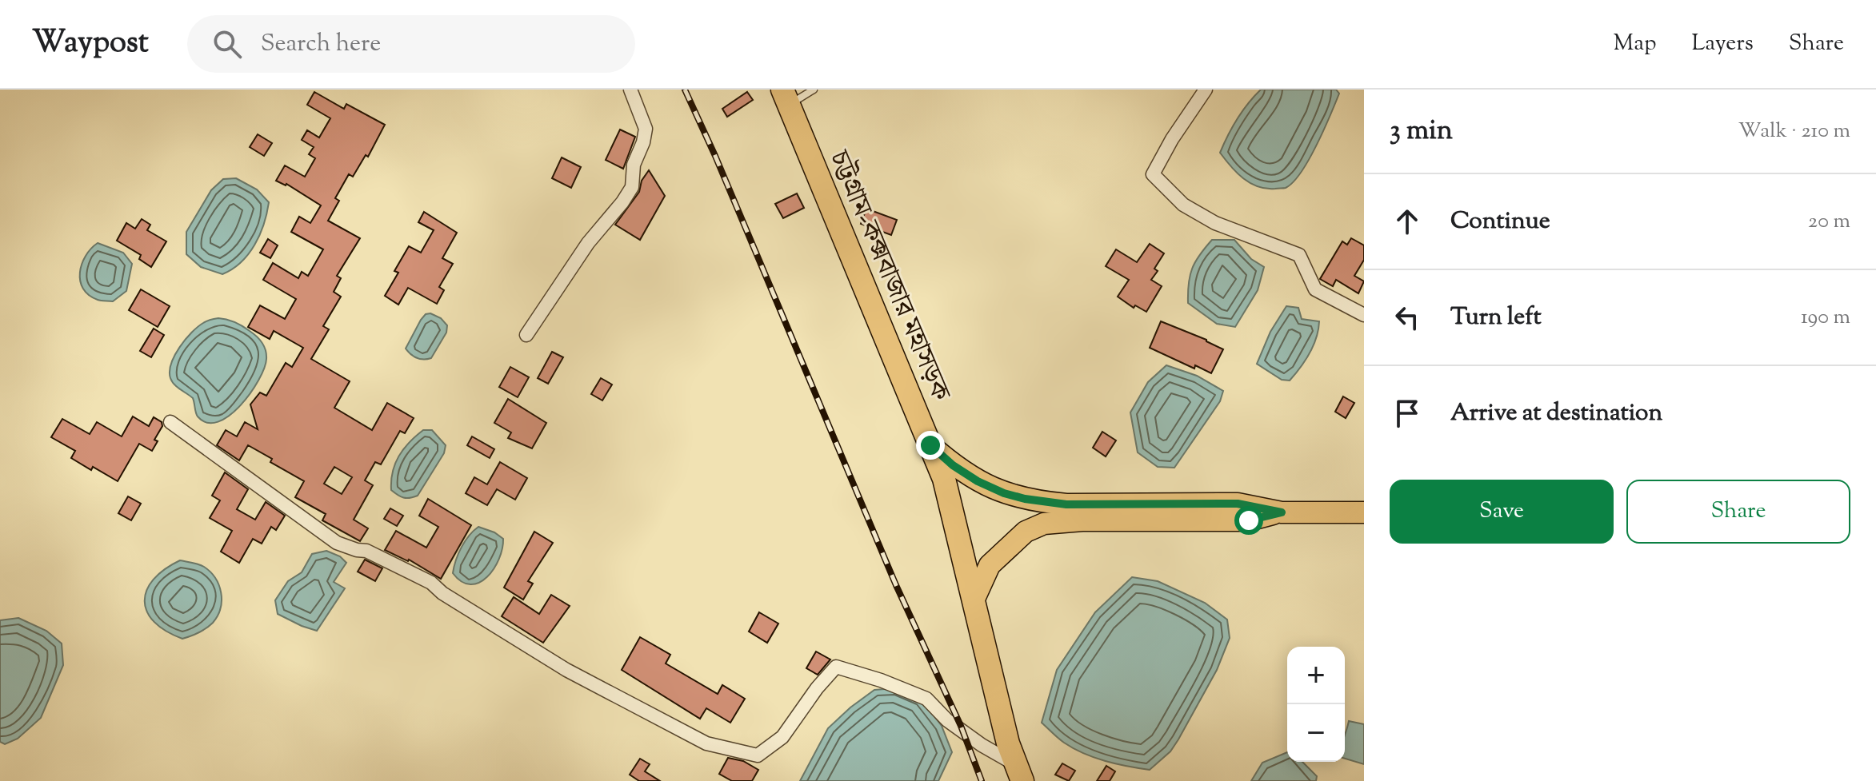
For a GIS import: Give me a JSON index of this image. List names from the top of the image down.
{
  "streets": {
    "highway": ["চট্টগ্রাম-কক্সবাজার মহাসড়ক"]
  },
  "page": {
    "header": "Waypost",
    "search": "Search here",
    "nav": ["Map", "Layers", "Share"],
    "heading": ["3 min", "Walk · 210 m"],
    "list": [
      ["Continue", "20 m"],
      ["Turn left", "190 m"],
      "Arrive at destination"
    ],
    "buttons": ["Save", "Share"],
    "map_buttons": ["+", "−"]
  }
}
